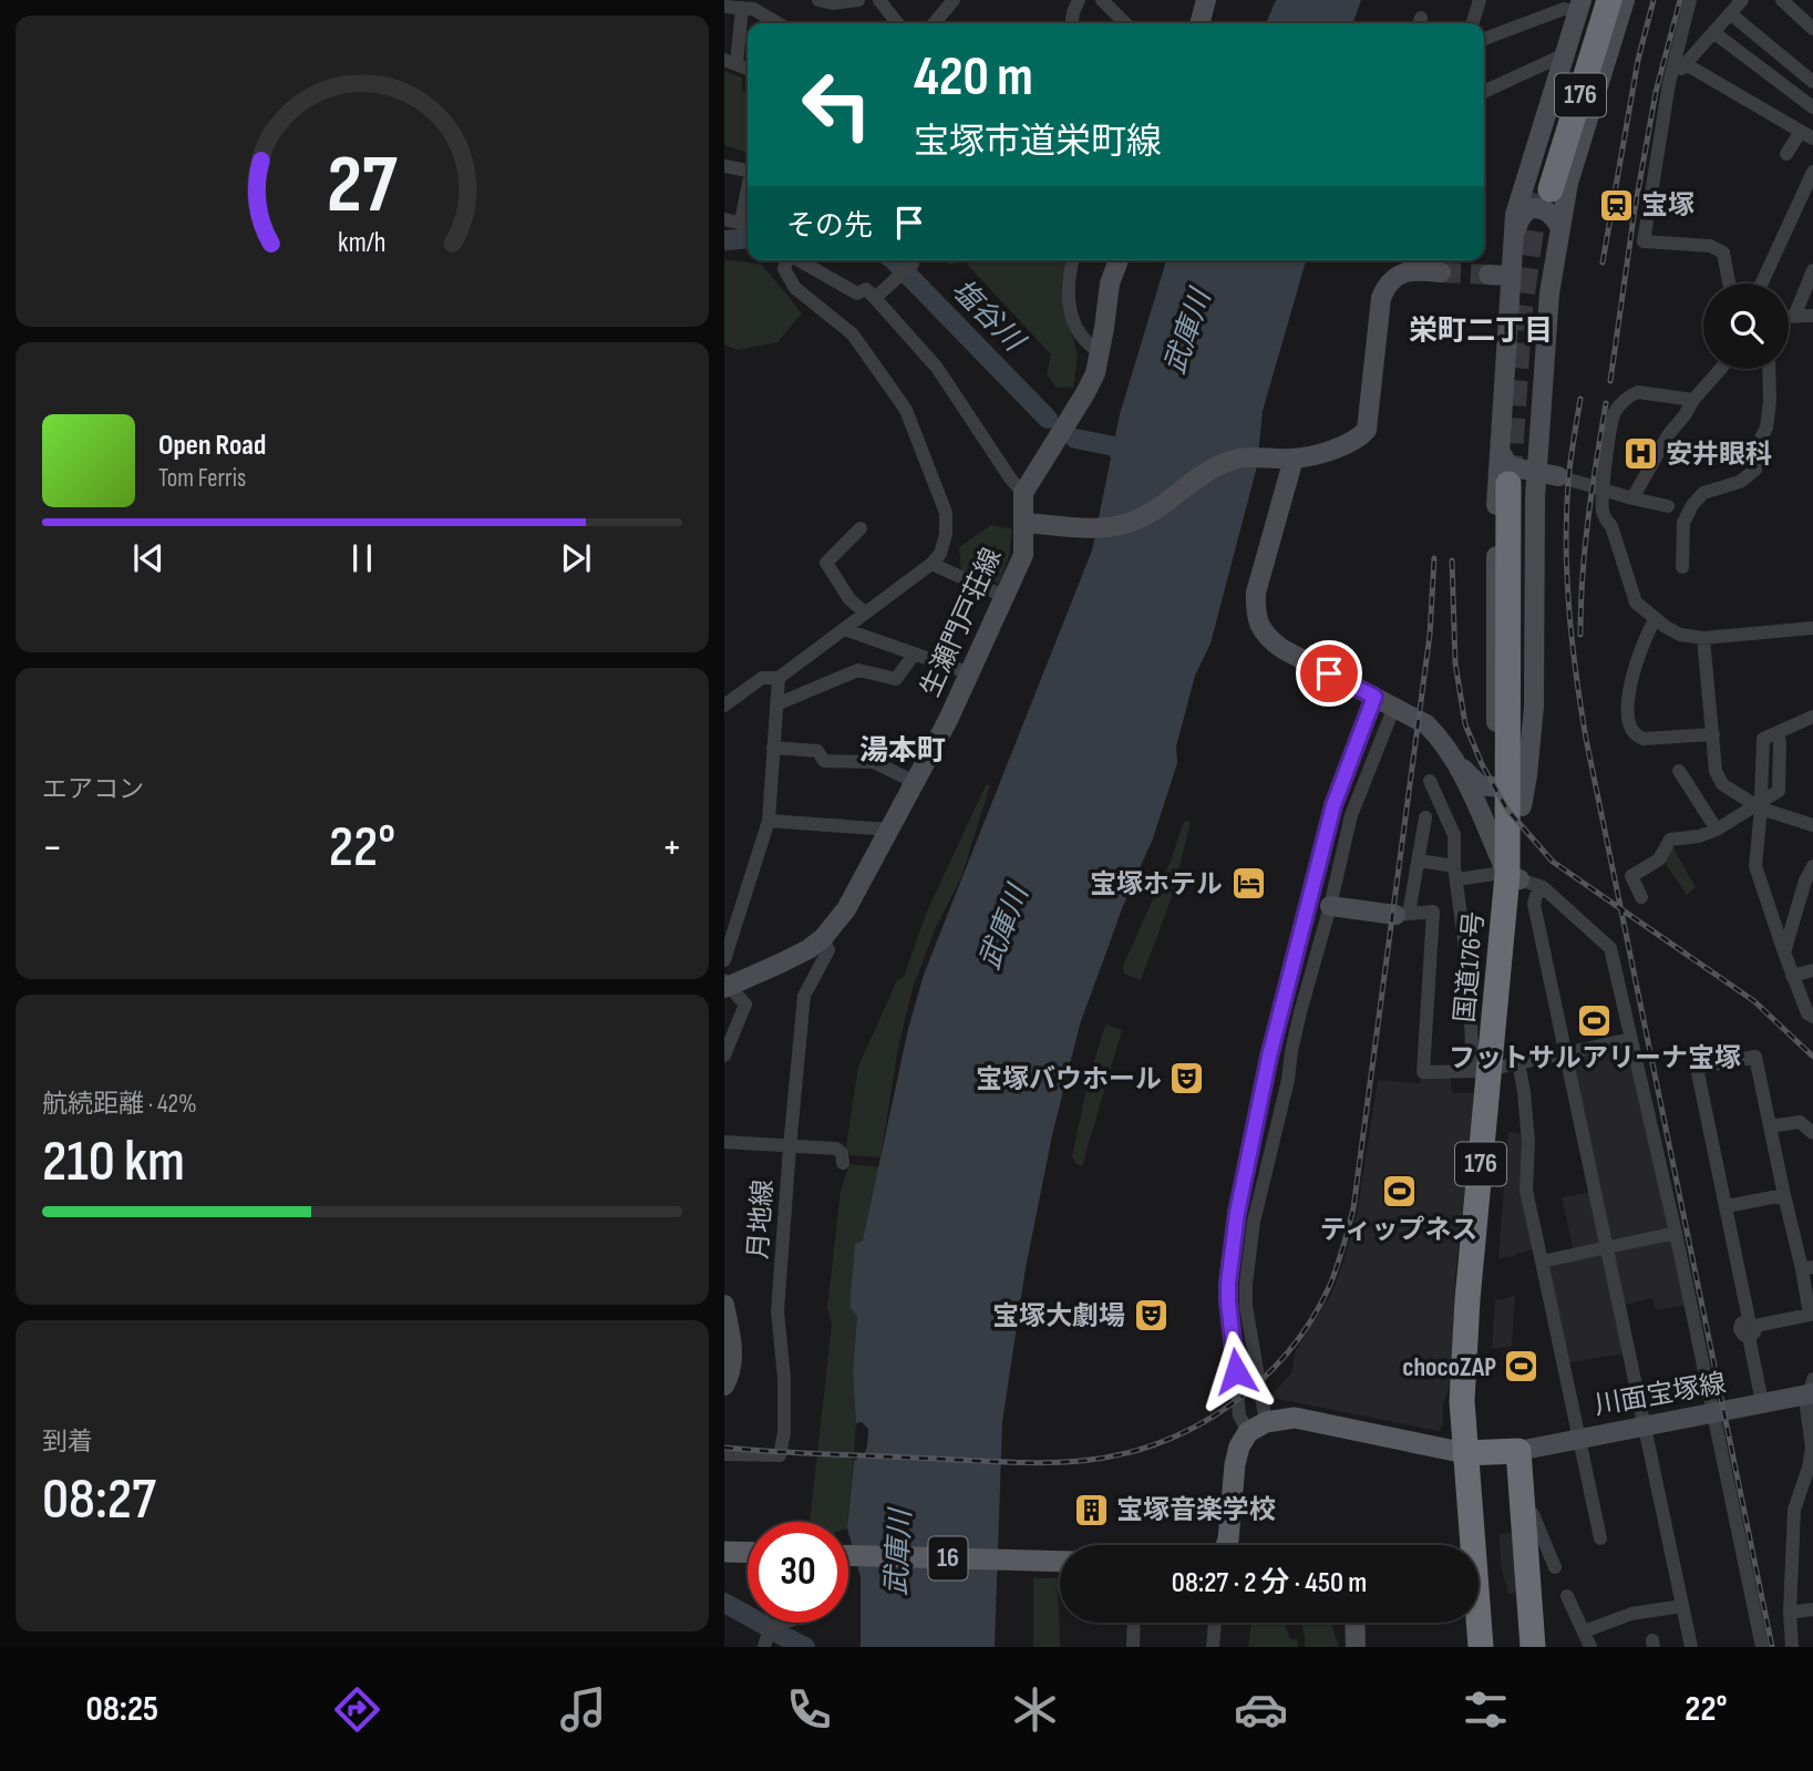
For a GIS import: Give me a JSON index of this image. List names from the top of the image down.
{
  "streets": {
    "highway": ["176", "国道176号"],
    "main road": ["16"],
    "street": ["生瀬門戸荘線", "月地線", "川面宝塚線"]
  },
  "crossings": [
    ["生瀬門戸荘線", "月地線"]
  ],
  "districts": ["栄町二丁目", "湯本町"],
  "water": ["塩谷川", "武庫川"],
  "places": {
    "station": ["宝塚"],
    "hospital": ["安井眼科"],
    "hotel": ["宝塚ホテル"],
    "sports": ["フットサルアリーナ宝塚", "ティップネス", "chocoZAP"],
    "theatre": ["宝塚バウホール", "宝塚大劇場"],
    "building": ["宝塚音楽学校"]
  },
  "page": {
    "turn": ["420 m", "宝塚市道栄町線"],
    "then": "その先",
    "song": ["Open Road", "Tom Ferris"],
    "tile": [
      "エアコン",
      ["航続距離 · 42%", "210 km"],
      ["到着", "08:27"]
    ],
    "heat": ["−", "22°", "+"],
    "limit": "30",
    "trip": "08:27 · 2 分 · 450 m",
    "tabs": ["08:25", "22°"],
    "gauge": ["27", "km/h"]
  }
}
